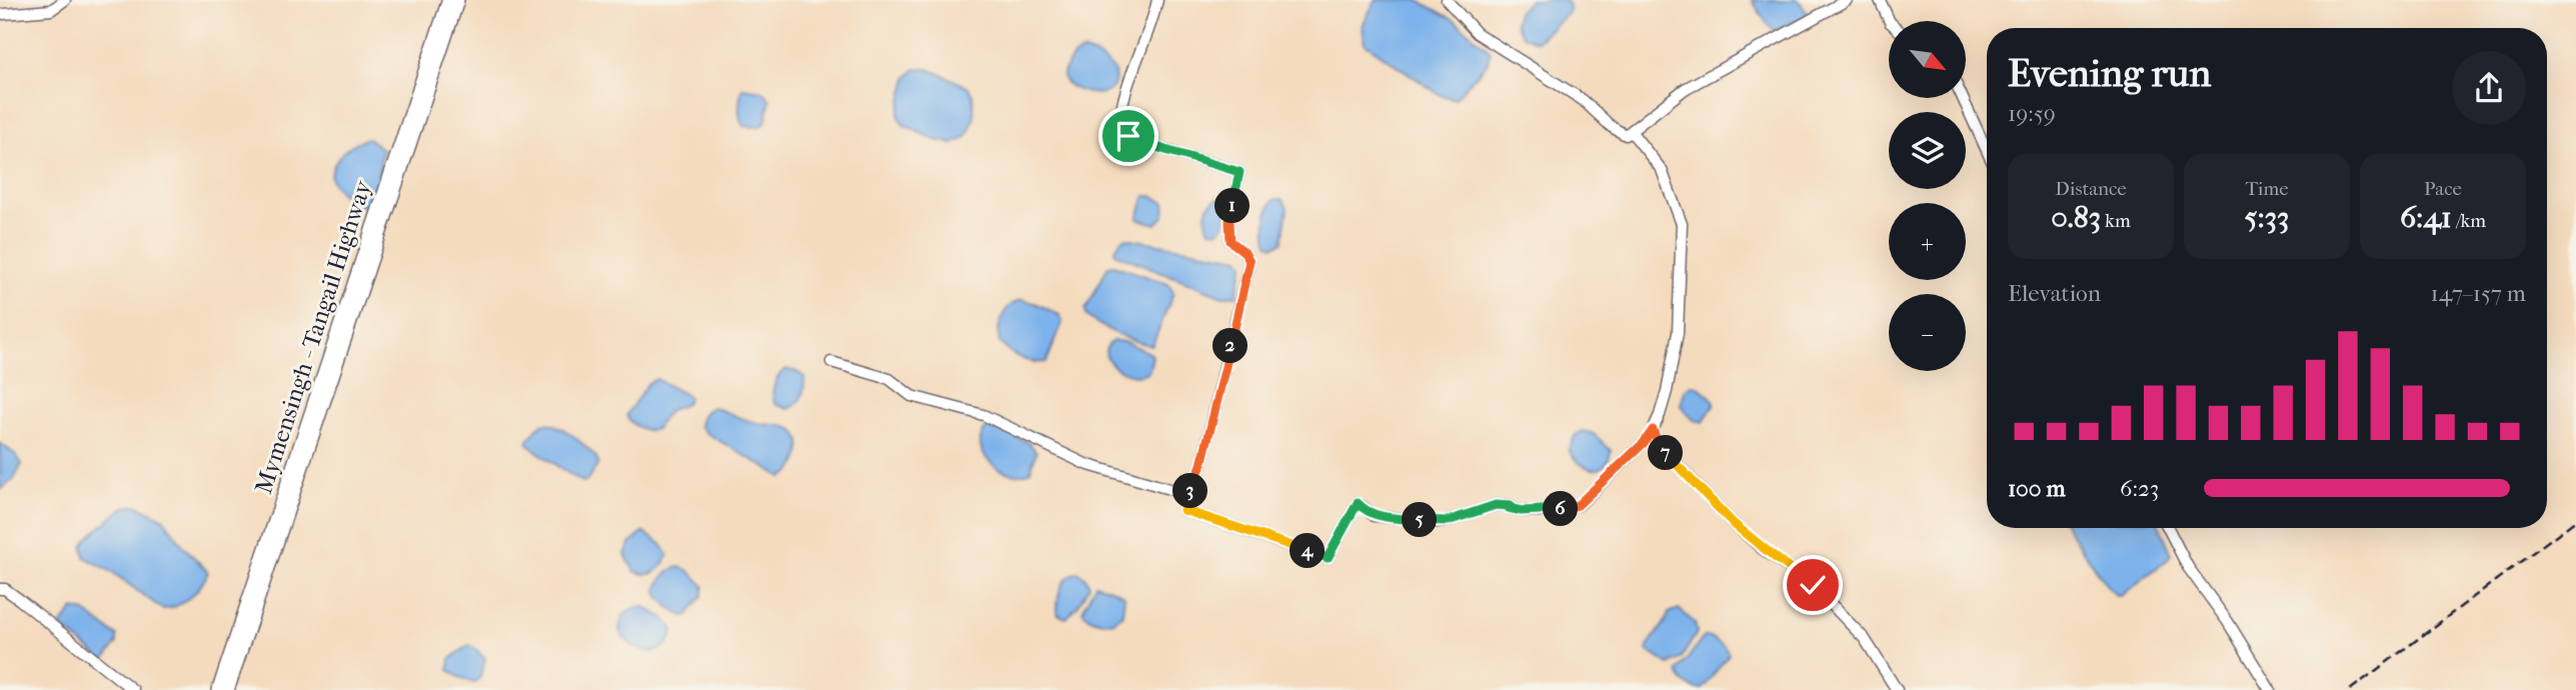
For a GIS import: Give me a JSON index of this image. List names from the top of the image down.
{
  "streets": {
    "highway": ["Mymensingh - Tangail Highway"]
  },
  "north": "bottom right",
  "page": {
    "map_buttons": ["+", "−"],
    "heading": ["Evening run", "19:59"],
    "stats": [
      ["Distance", "0.83 km"],
      ["Time", "5:33"],
      ["Pace", "6:41 /km"]
    ],
    "pins": [
      "1",
      "2",
      "7",
      "3",
      "6",
      "5",
      "4"
    ],
    "chart": ["Elevation", "147–157 m"],
    "list": [
      {
        "name": "100 m",
        "note": "6:23"
      }
    ]
  }
}
